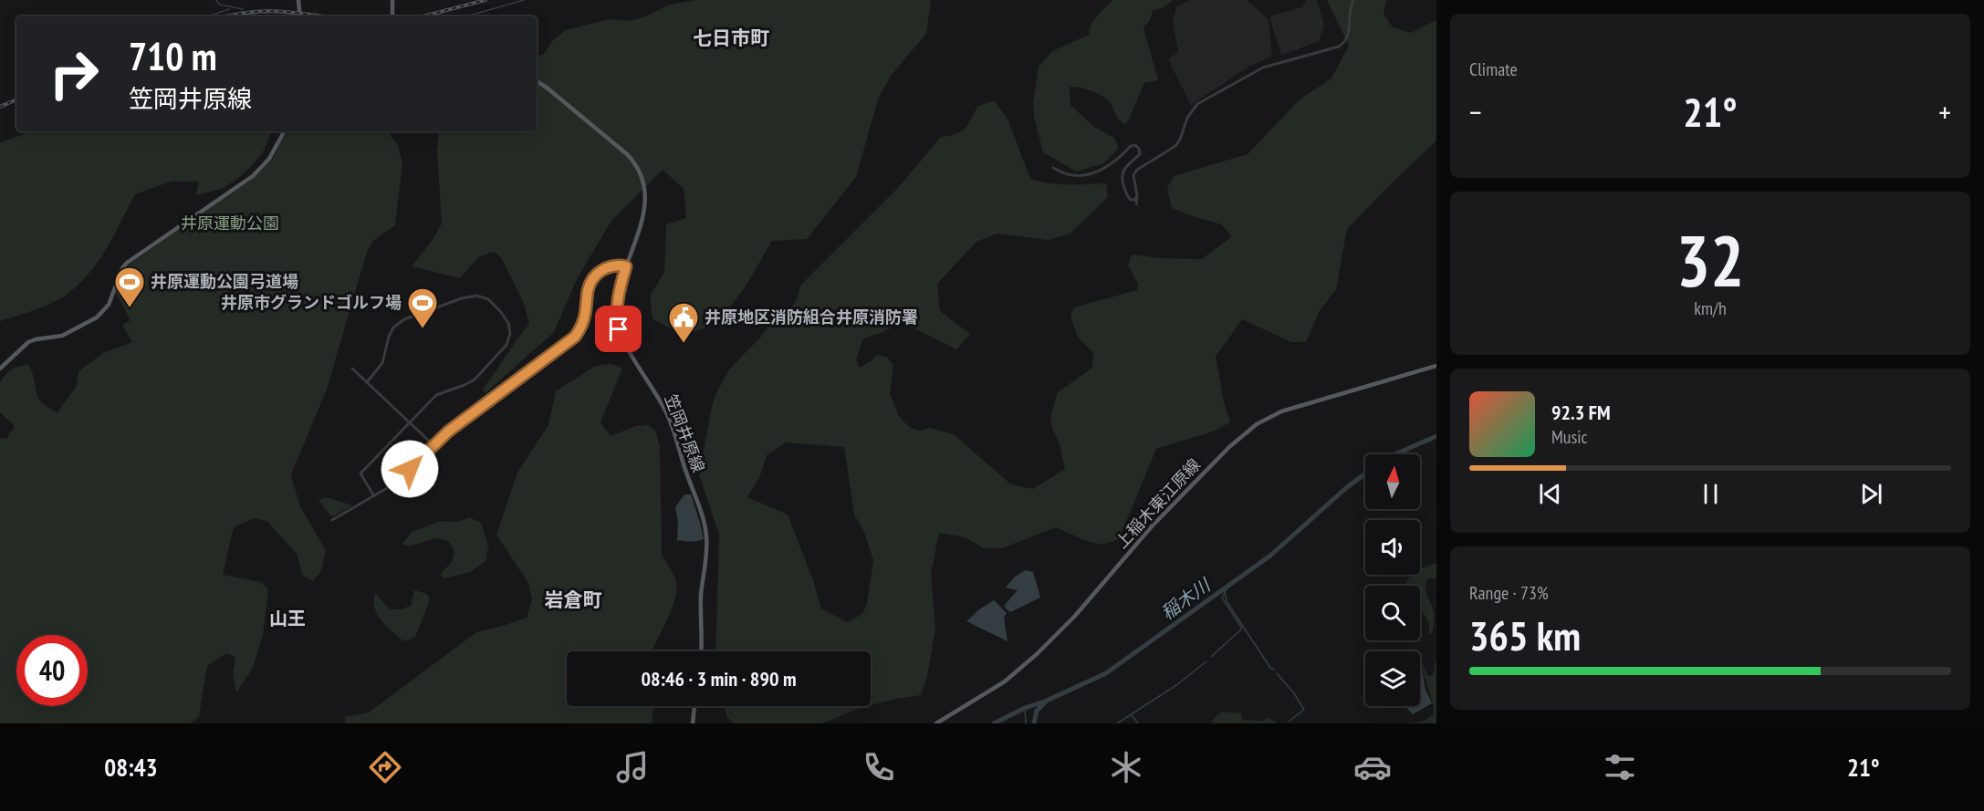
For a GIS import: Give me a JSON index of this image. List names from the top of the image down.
{
  "streets": {
    "main road": ["笠岡井原線", "上稲木東江原線"]
  },
  "districts": ["七日市町", "岩倉町", "山王"],
  "water": ["稲木川"],
  "parks": ["井原運動公園"],
  "places": {
    "sports": ["井原運動公園弓道場", "井原市グランドゴルフ場"],
    "public building": ["井原地区消防組合井原消防署"]
  },
  "north": "top",
  "page": {
    "tile": [
      "Climate",
      ["32", "km/h"],
      ["Range · 73%", "365 km"]
    ],
    "turn": ["710 m", "笠岡井原線"],
    "heat": ["−", "21°", "+"],
    "song": ["92.3 FM", "Music"],
    "limit": "40",
    "trip": "08:46 · 3 min · 890 m",
    "tabs": ["08:43", "21°"]
  }
}
